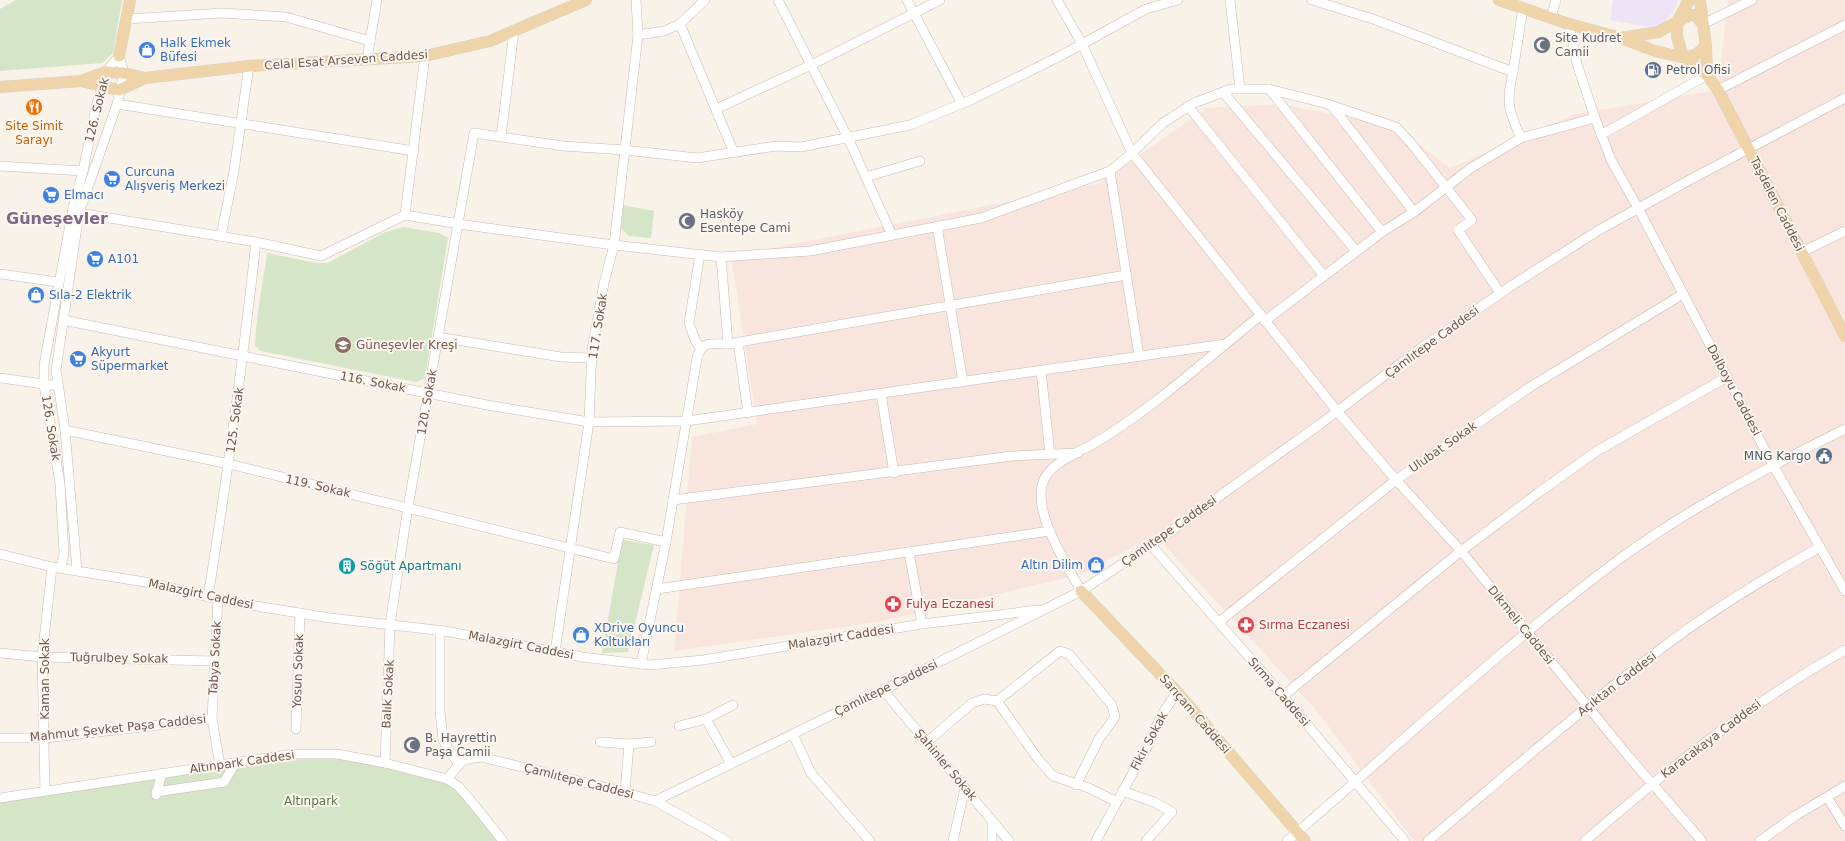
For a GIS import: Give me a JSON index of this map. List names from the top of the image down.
{
  "streets": {
    "main road": ["Celal Esat Arseven Caddesi", "Taşdelen Caddesi", "Sarıçam Caddesi"],
    "street": [
      "126. Sokak",
      "117. Sokak",
      "Çamlıtepe Caddesi",
      "116. Sokak",
      "Dalboyu Caddesi",
      "120. Sokak",
      "125. Sokak",
      "Ulubat Sokak",
      "119. Sokak",
      "Malazgirt Caddesi",
      "Dikmeli Caddesi",
      "Tuğrulbey Sokak",
      "Tabya Sokak",
      "Yosun Sokak",
      "Kaman Sokak",
      "Açıktan Caddesi",
      "Sırma Caddesi",
      "Balık Sokak",
      "Mahmut Şevket Paşa Caddesi",
      "Karacakaya Caddesi",
      "Fikir Sokak",
      "Altınpark Caddesi",
      "Şahinler Sokak"
    ]
  },
  "crossings": [
    ["126. Sokak", "116. Sokak"],
    ["126. Sokak", "119. Sokak"],
    ["126. Sokak", "Malazgirt Caddesi"],
    ["126. Sokak", "Kaman Sokak"],
    ["Taşdelen Caddesi", "Çamlıtepe Caddesi"],
    ["117. Sokak", "116. Sokak"],
    ["117. Sokak", "119. Sokak"],
    ["117. Sokak", "Malazgirt Caddesi"],
    ["Çamlıtepe Caddesi", "Dalboyu Caddesi"],
    ["Çamlıtepe Caddesi", "Malazgirt Caddesi"],
    ["Çamlıtepe Caddesi", "Dikmeli Caddesi"],
    ["Çamlıtepe Caddesi", "Sırma Caddesi"],
    ["Çamlıtepe Caddesi", "Sarıçam Caddesi"],
    ["Çamlıtepe Caddesi", "Altınpark Caddesi"],
    ["Çamlıtepe Caddesi", "Şahinler Sokak"],
    ["116. Sokak", "120. Sokak"],
    ["116. Sokak", "125. Sokak"],
    ["Dalboyu Caddesi", "Ulubat Sokak"],
    ["Dalboyu Caddesi", "Açıktan Caddesi"],
    ["120. Sokak", "119. Sokak"],
    ["120. Sokak", "Malazgirt Caddesi"],
    ["120. Sokak", "Balık Sokak"],
    ["125. Sokak", "119. Sokak"],
    ["125. Sokak", "Malazgirt Caddesi"],
    ["Ulubat Sokak", "Dikmeli Caddesi"],
    ["Ulubat Sokak", "Sırma Caddesi"],
    ["Malazgirt Caddesi", "Tabya Sokak"],
    ["Malazgirt Caddesi", "Yosun Sokak"],
    ["Malazgirt Caddesi", "Kaman Sokak"],
    ["Malazgirt Caddesi", "Balık Sokak"],
    ["Dikmeli Caddesi", "Açıktan Caddesi"],
    ["Dikmeli Caddesi", "Karacakaya Caddesi"],
    ["Tuğrulbey Sokak", "Tabya Sokak"],
    ["Tuğrulbey Sokak", "Kaman Sokak"],
    ["Tabya Sokak", "Mahmut Şevket Paşa Caddesi"],
    ["Tabya Sokak", "Altınpark Caddesi"],
    ["Kaman Sokak", "Mahmut Şevket Paşa Caddesi"],
    ["Kaman Sokak", "Altınpark Caddesi"],
    ["Balık Sokak", "Altınpark Caddesi"],
    ["Sarıçam Caddesi", "Fikir Sokak"]
  ],
  "districts": ["Güneşevler"],
  "parks": ["Altınpark"],
  "places": {
    "mosque": ["Site Kudret Camii", "Hasköy Esentepe Cami", "B. Hayrettin Paşa Camii"],
    "shop": [
      "Halk Ekmek Büfesi",
      "Sıla-2 Elektrik",
      "Altın Dilim",
      "XDrive Oyuncu Koltukları"
    ],
    "fuel station": ["Petrol Ofisi"],
    "restaurant": ["Site Simit Sarayı"],
    "supermarket": [
      "Curcuna Alışveriş Merkezi",
      "Elmacı",
      "A101",
      "Akyurt Süpermarket"
    ],
    "school or university": ["Güneşevler Kreşi"],
    "public building": ["MNG Kargo"],
    "building": ["Söğüt Apartmanı"],
    "pharmacy": ["Fulya Eczanesi", "Sırma Eczanesi"]
  }
}
